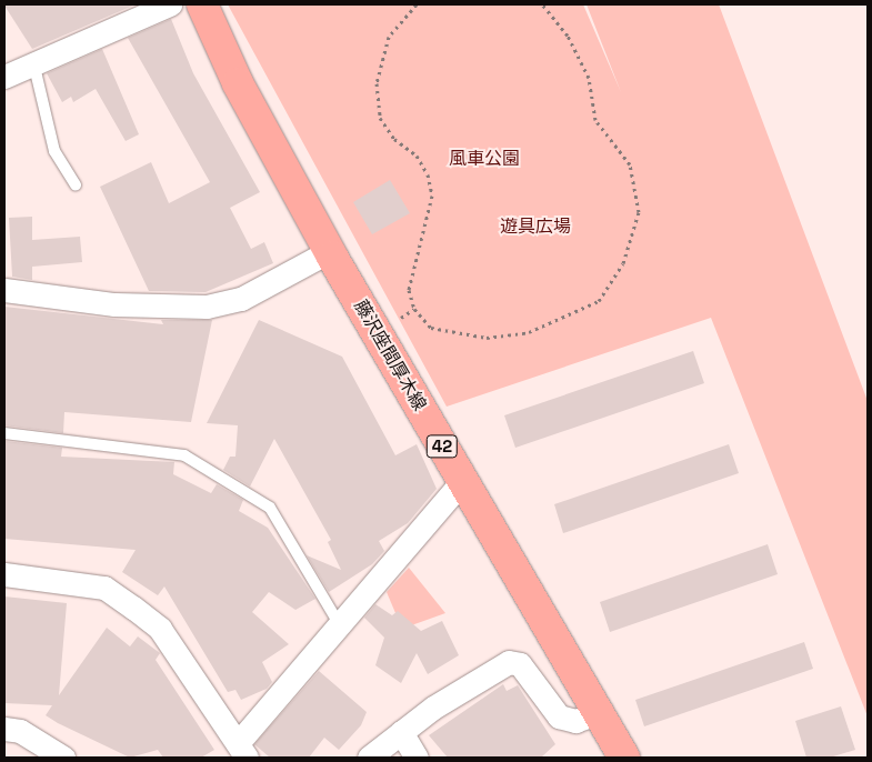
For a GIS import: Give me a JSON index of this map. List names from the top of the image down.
{
  "streets": {
    "main road": ["藤沢座間厚木線", "42"]
  },
  "parks": ["風車公園", "遊具広場"]
}
